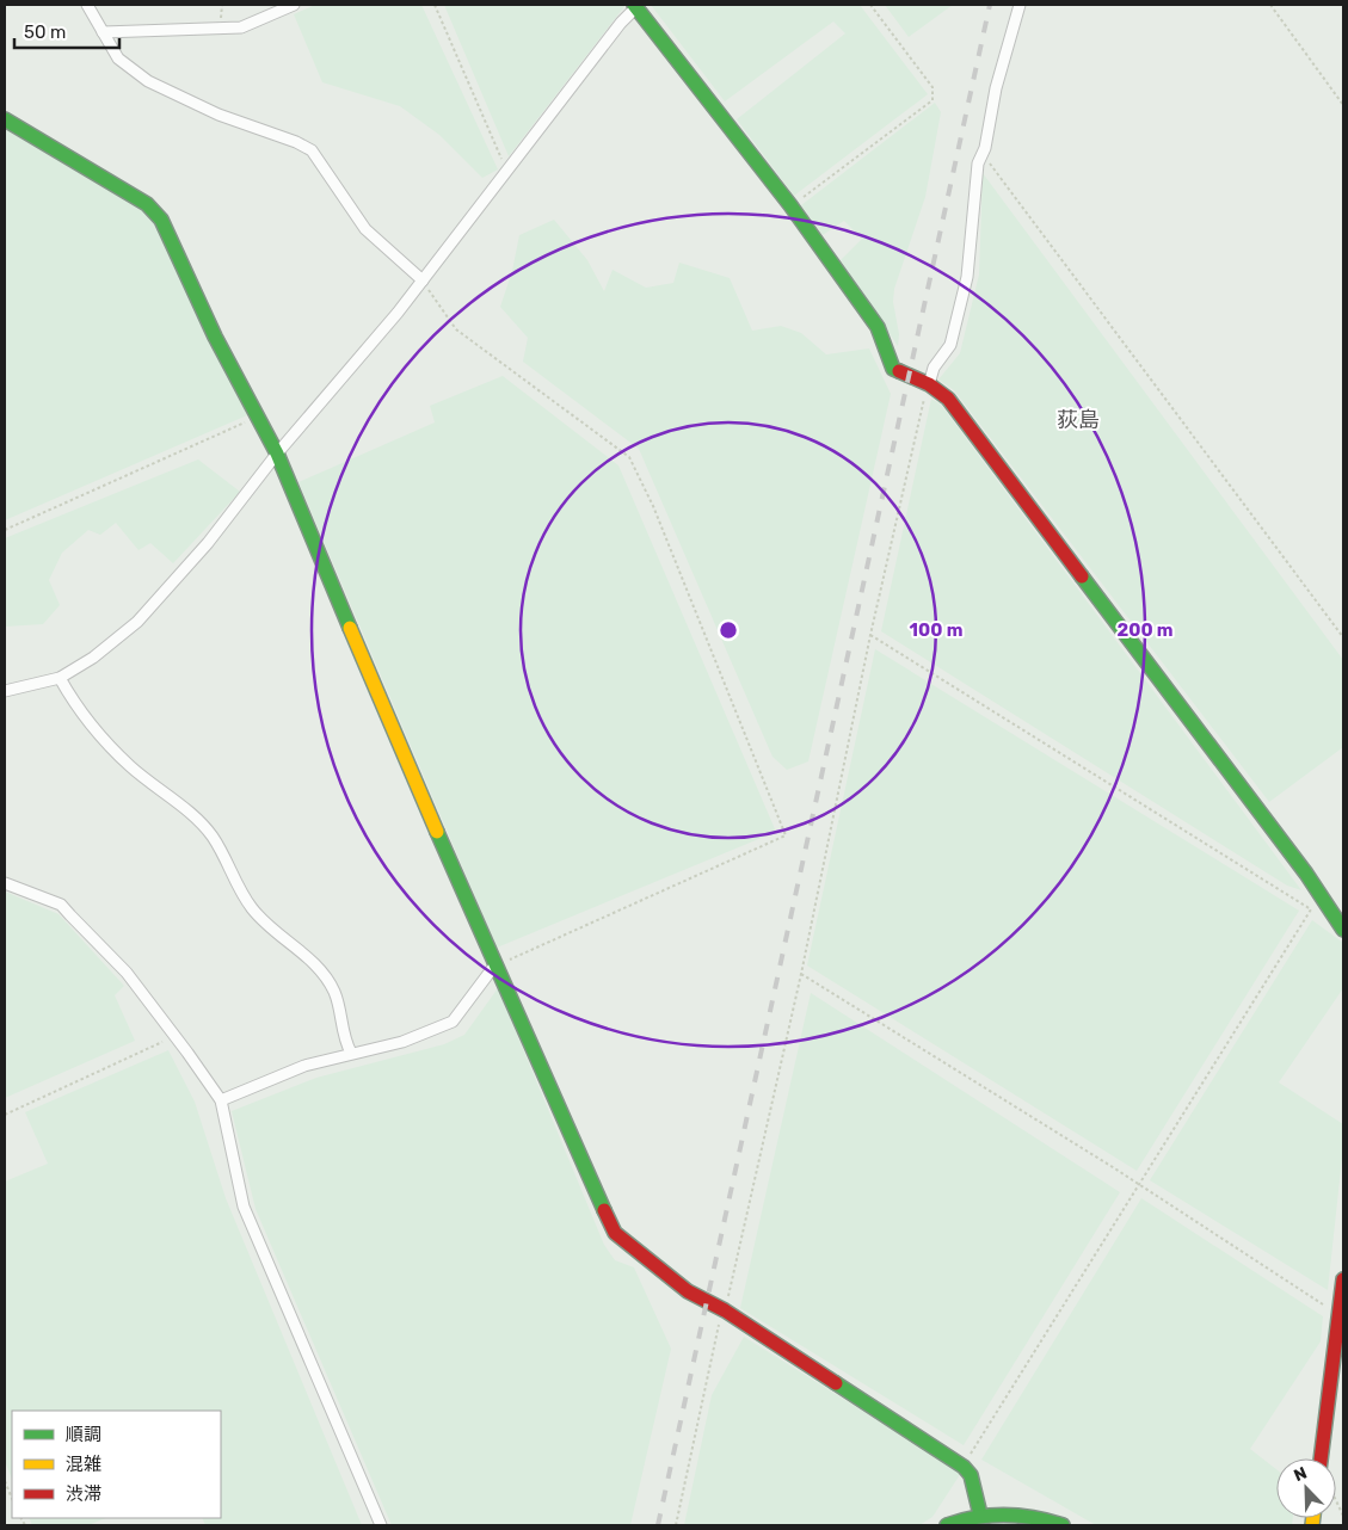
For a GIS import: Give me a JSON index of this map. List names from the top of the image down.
{
  "districts": ["荻島"],
  "legend": ["順調", "混雑", "渋滞"],
  "scale_bar": "50 m",
  "north": "top left",
  "rings": ["100 m", "200 m"]
}
